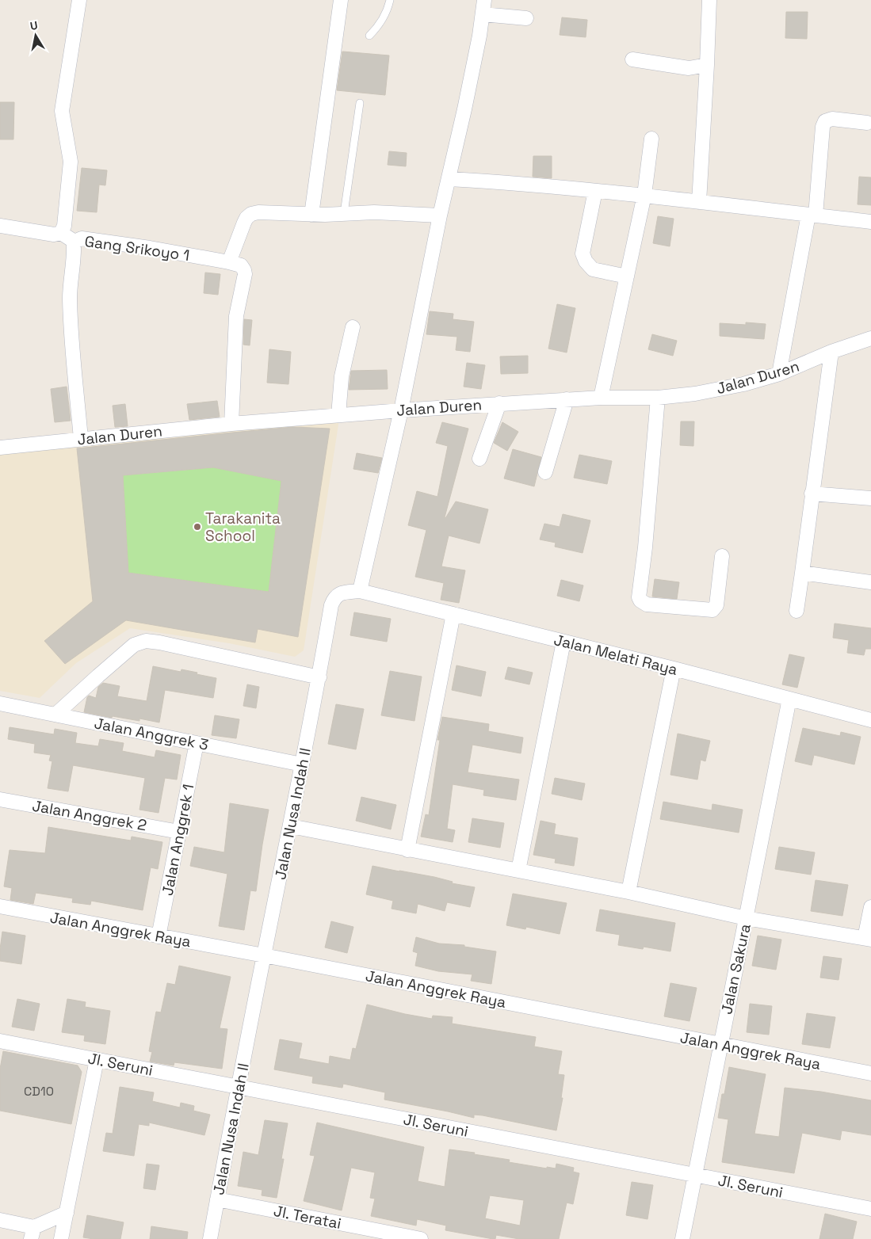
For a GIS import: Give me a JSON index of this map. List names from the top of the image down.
{
  "streets": {
    "street": [
      "Gang Srikoyo 1",
      "Jalan Duren",
      "Jalan Melati Raya",
      "Jalan Anggrek 3",
      "Jalan Nusa Indah II",
      "Jalan Anggrek 2",
      "Jalan Anggrek 1",
      "Jalan Anggrek Raya",
      "Jalan Sakura",
      "Jl. Seruni",
      "Jl. Teratai"
    ]
  },
  "crossings": [
    ["Jalan Melati Raya", "Jalan Nusa Indah II"],
    ["Jalan Melati Raya", "Jalan Sakura"],
    ["Jalan Anggrek 3", "Jalan Nusa Indah II"],
    ["Jalan Anggrek 3", "Jalan Anggrek 1"],
    ["Jalan Nusa Indah II", "Jalan Anggrek Raya"],
    ["Jalan Nusa Indah II", "Jl. Seruni"],
    ["Jalan Nusa Indah II", "Jl. Teratai"],
    ["Jalan Anggrek 2", "Jalan Anggrek 1"],
    ["Jalan Anggrek 1", "Jalan Anggrek Raya"],
    ["Jalan Anggrek Raya", "Jalan Sakura"],
    ["Jalan Sakura", "Jl. Seruni"]
  ],
  "places": ["Tarakanita School"],
  "house_numbers": ["CD10"],
  "north": "top"
}
